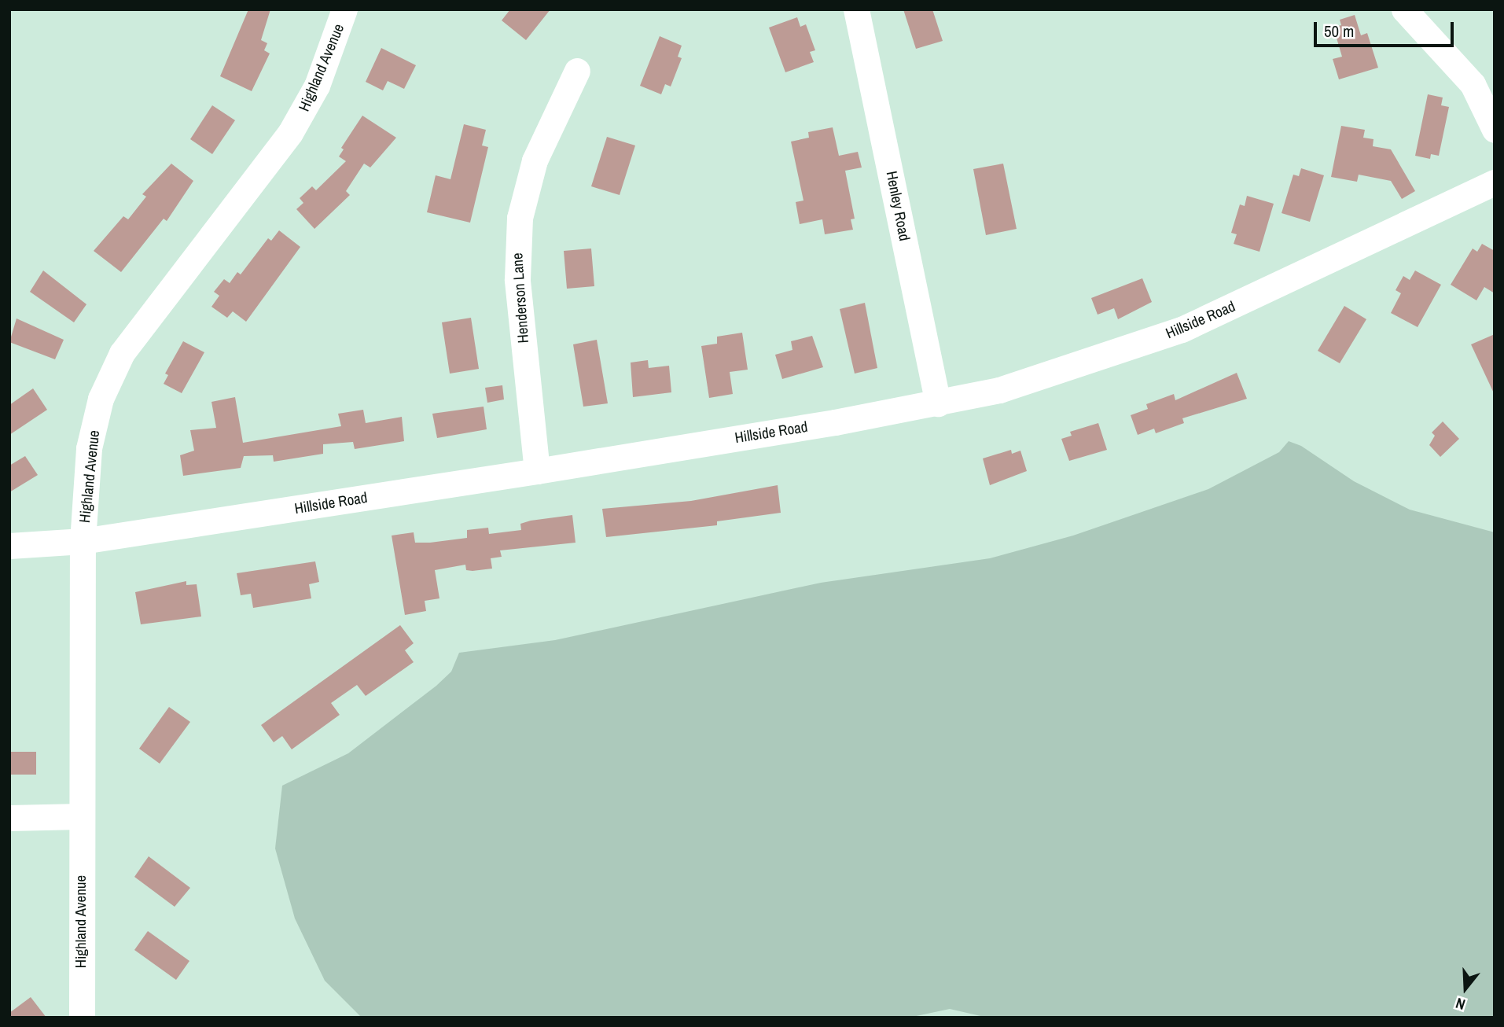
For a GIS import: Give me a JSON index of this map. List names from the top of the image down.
{
  "streets": {
    "street": [
      "Highland Avenue",
      "Henley Road",
      "Henderson Lane",
      "Hillside Road"
    ]
  },
  "crossings": [
    ["Highland Avenue", "Hillside Road"],
    ["Henley Road", "Hillside Road"],
    ["Henderson Lane", "Hillside Road"]
  ],
  "scale_bar": "50 m",
  "north": "bottom"
}
